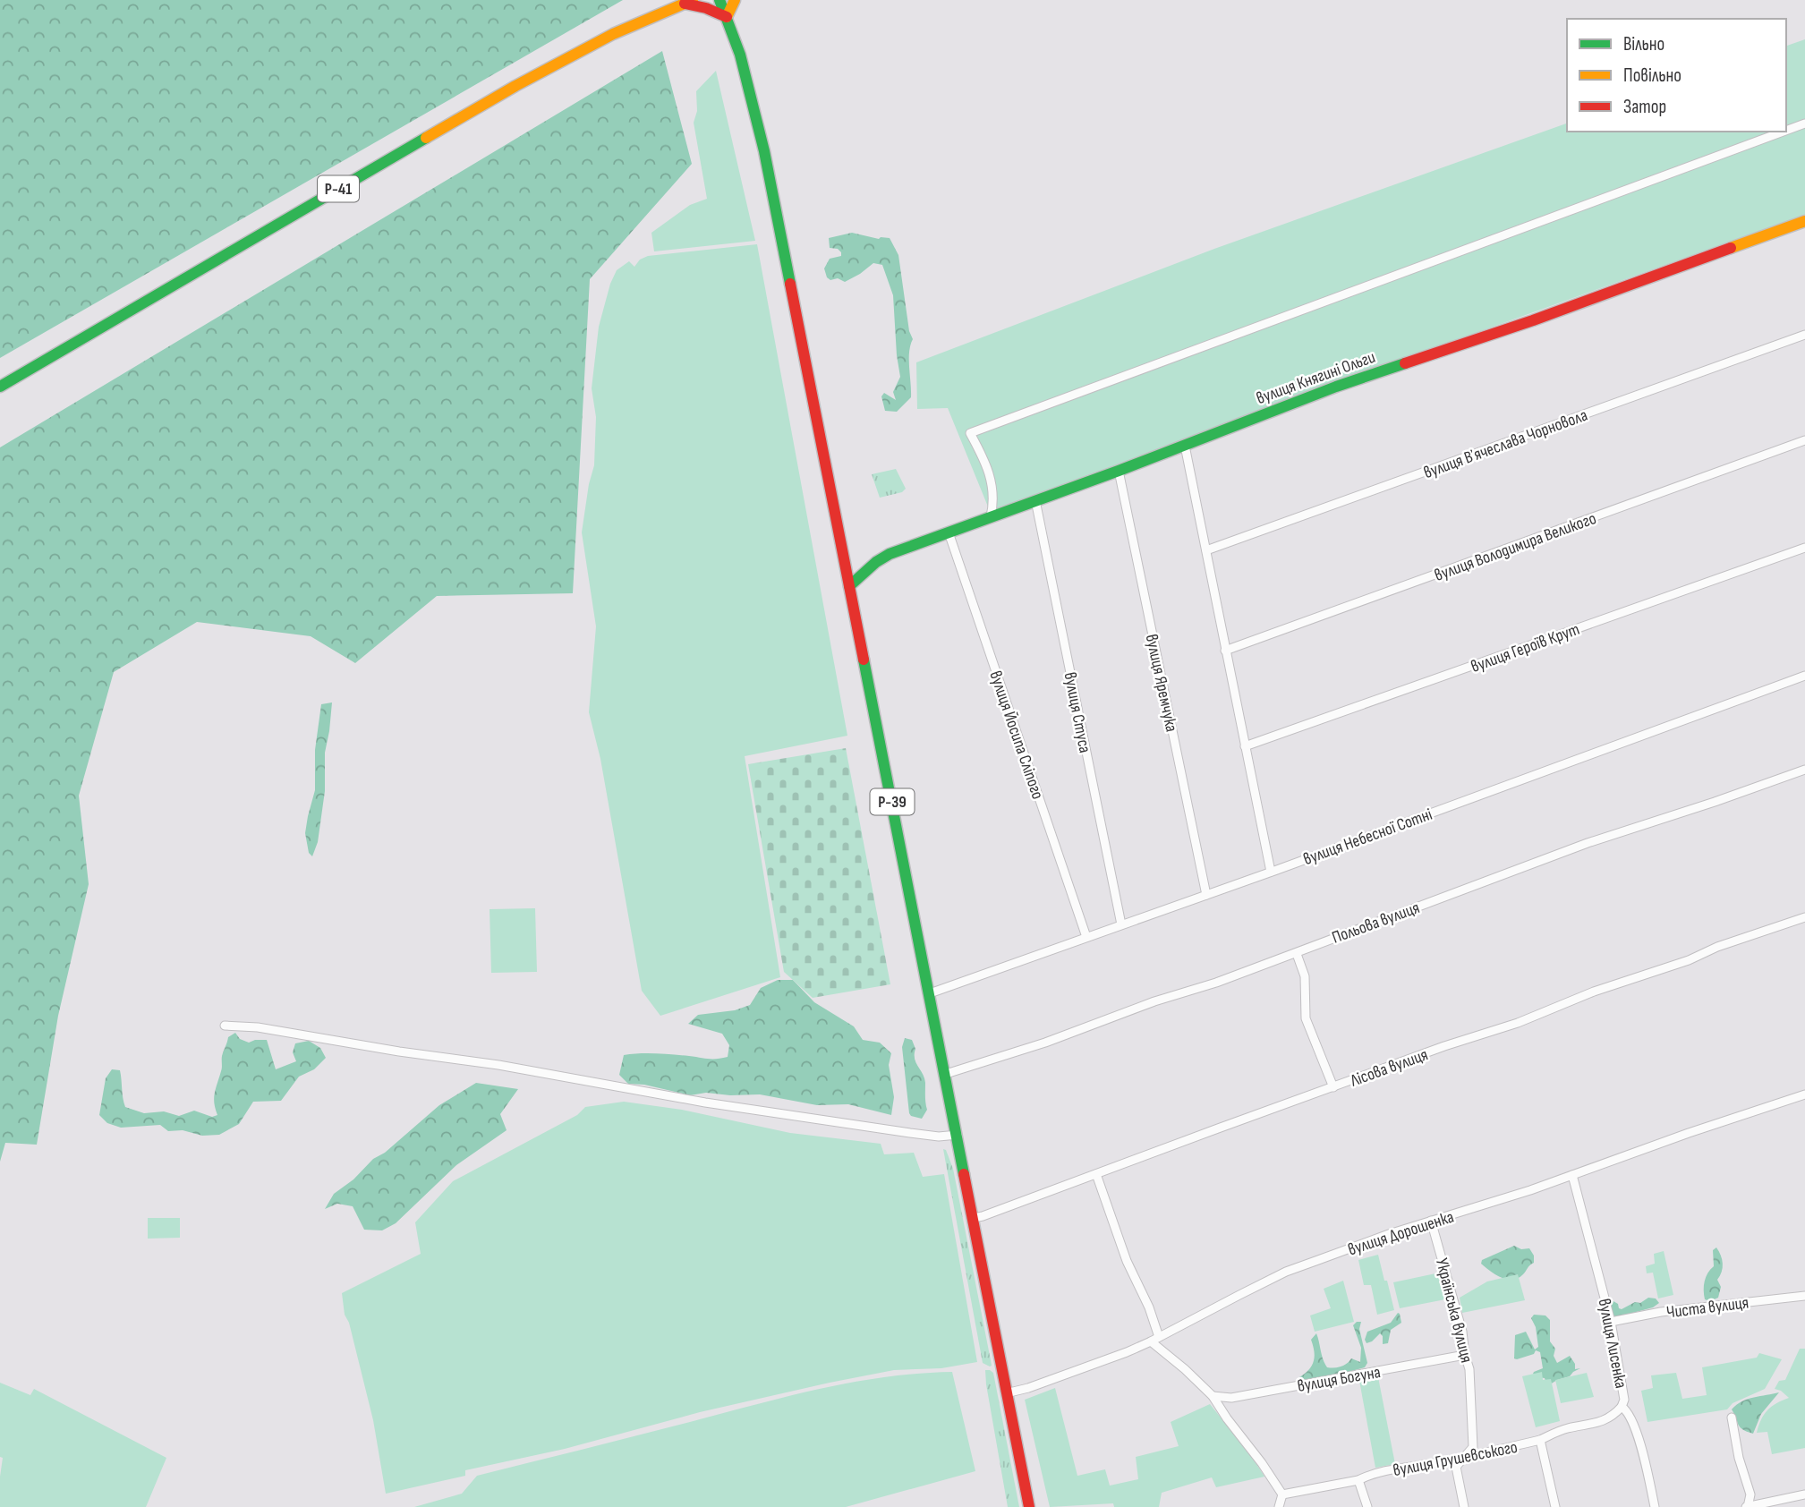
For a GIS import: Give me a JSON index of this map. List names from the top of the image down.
{
  "streets": {
    "main road": ["Р-41", "вулиця Княгині Ольги", "Р-39"],
    "street": [
      "вулиця Вʼячеслава Чорновола",
      "вулиця Володимира Великого",
      "вулиця Героїв Крут",
      "вулиця Яремчука",
      "вулиця Стуса",
      "вулиця Йосипа Сліпого",
      "вулиця Небесної Сотні",
      "Польова вулиця",
      "Лісова вулиця",
      "вулиця Дорошенка",
      "Чиста вулиця",
      "Українська вулиця",
      "вулиця Лисенка",
      "вулиця Богуна",
      "вулиця Грушевського"
    ]
  },
  "crossings": [
    ["вулиця Княгині Ольги", "вулиця Яремчука"],
    ["вулиця Княгині Ольги", "вулиця Стуса"],
    ["вулиця Княгині Ольги", "вулиця Йосипа Сліпого"],
    ["вулиця Княгині Ольги", "Р-39"],
    ["вулиця Яремчука", "вулиця Небесної Сотні"],
    ["вулиця Стуса", "вулиця Небесної Сотні"],
    ["вулиця Йосипа Сліпого", "вулиця Небесної Сотні"],
    ["Р-39", "вулиця Небесної Сотні"],
    ["Р-39", "Польова вулиця"],
    ["Р-39", "Лісова вулиця"],
    ["Р-39", "вулиця Дорошенка"],
    ["вулиця Дорошенка", "Українська вулиця"],
    ["вулиця Дорошенка", "вулиця Лисенка"],
    ["Чиста вулиця", "вулиця Лисенка"],
    ["Українська вулиця", "вулиця Богуна"],
    ["Українська вулиця", "вулиця Грушевського"],
    ["вулиця Лисенка", "вулиця Грушевського"]
  ],
  "legend": ["Вільно", "Повільно", "Затор"]
}
